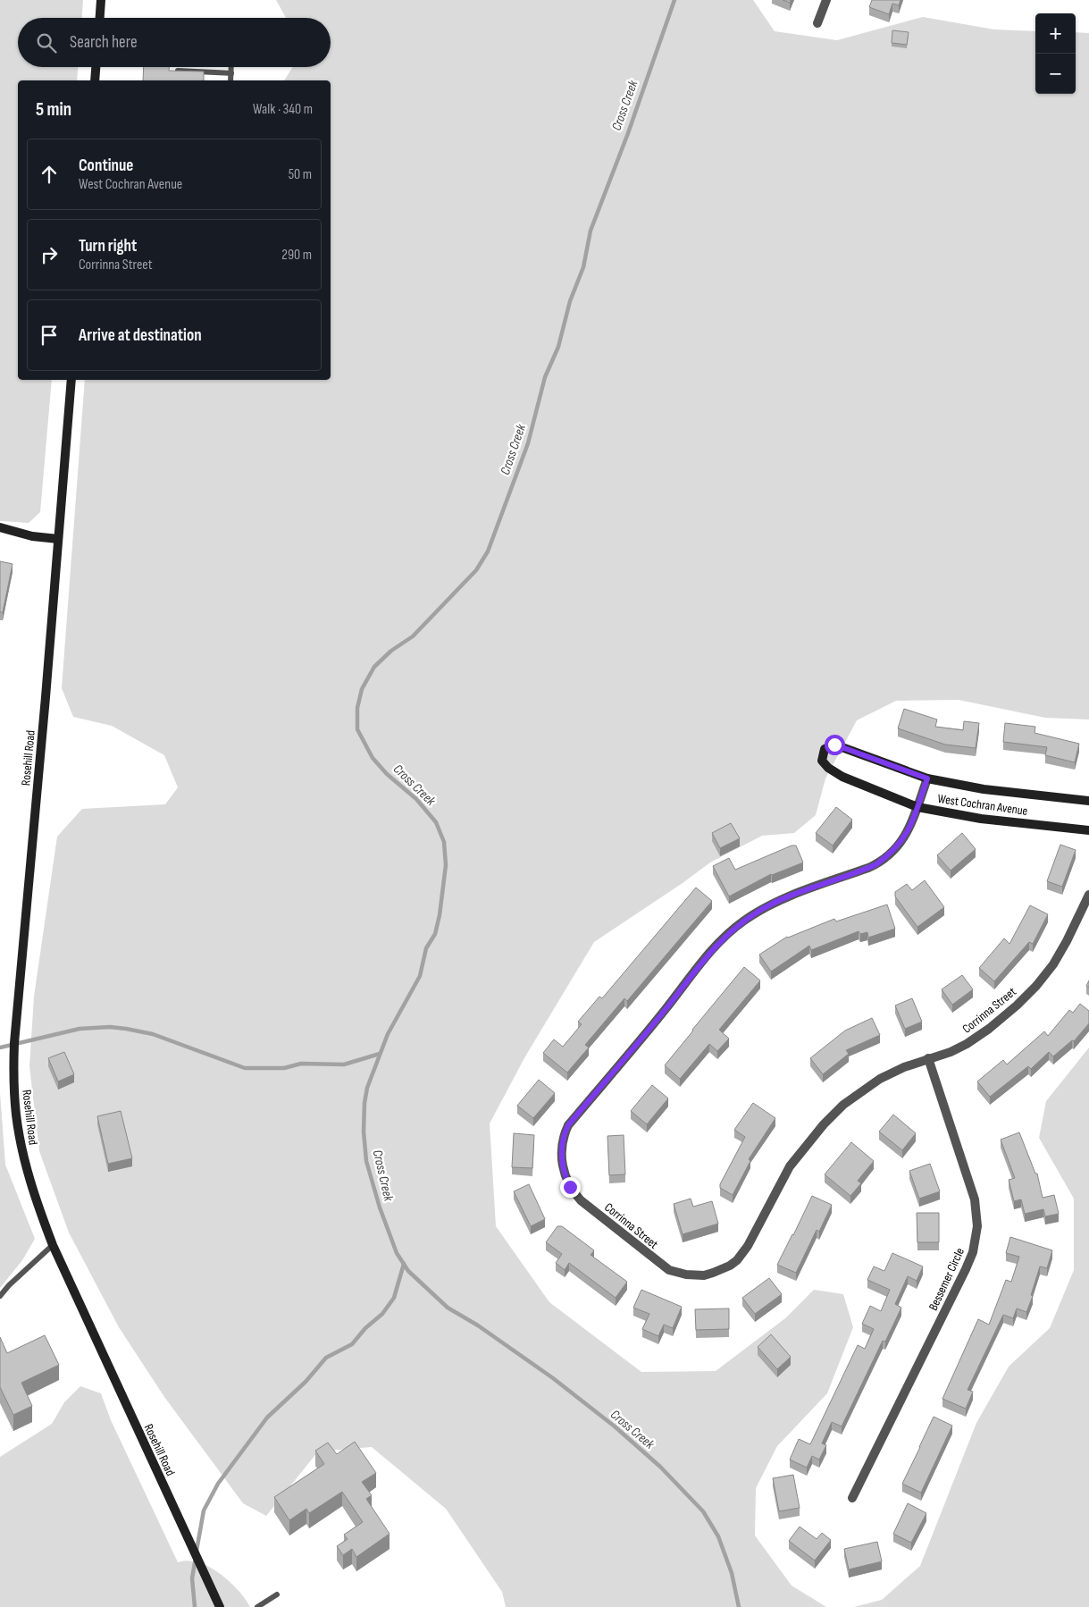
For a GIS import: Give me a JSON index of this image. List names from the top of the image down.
{
  "streets": {
    "main road": ["Rosehill Road", "West Cochran Avenue"],
    "street": ["Corrinna Street", "Bessemer Circle"]
  },
  "crossings": [
    ["West Cochran Avenue", "Corrinna Street"],
    ["Corrinna Street", "Bessemer Circle"]
  ],
  "water": ["Cross Creek"],
  "page": {
    "map_buttons": ["+", "−"],
    "search": "Search here",
    "heading": ["5 min", "Walk · 340 m"],
    "list": [
      ["Continue", "West Cochran Avenue", "50 m"],
      ["Turn right", "Corrinna Street", "290 m"],
      "Arrive at destination"
    ]
  }
}
